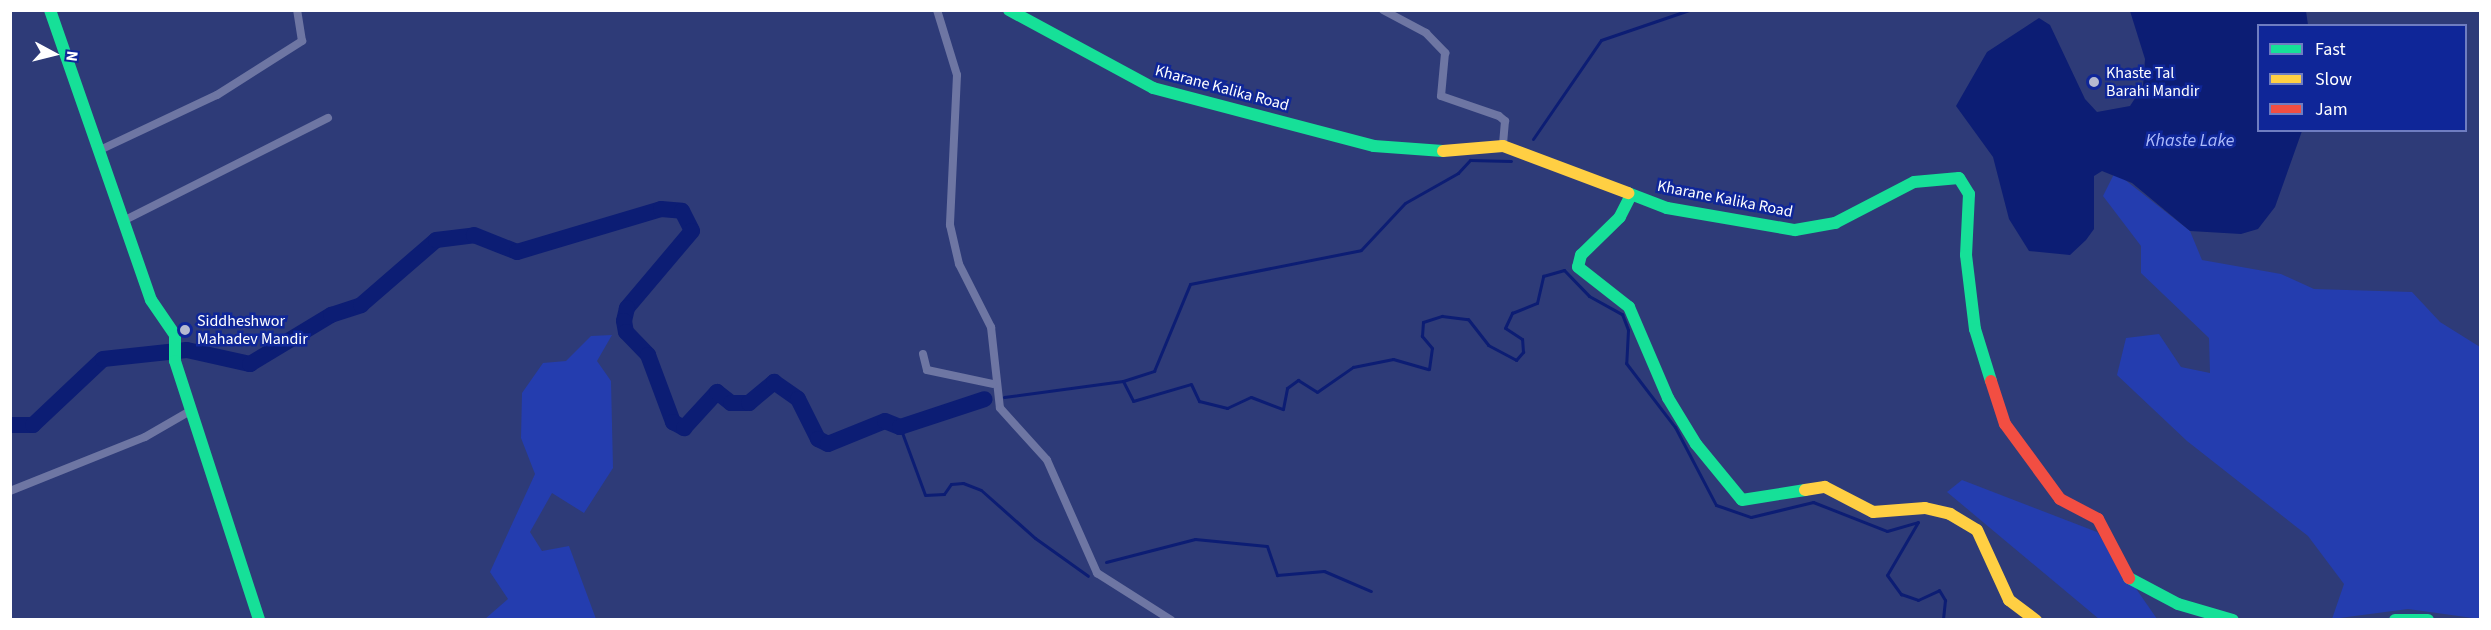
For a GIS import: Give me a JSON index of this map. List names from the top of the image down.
{
  "streets": {
    "street": ["Kharane Kalika Road"]
  },
  "water": ["Khaste Lake"],
  "places": ["Khaste Tal Barahi Mandir", "Siddheshwor Mahadev Mandir"],
  "legend": ["Fast", "Slow", "Jam"],
  "north": "right"
}
